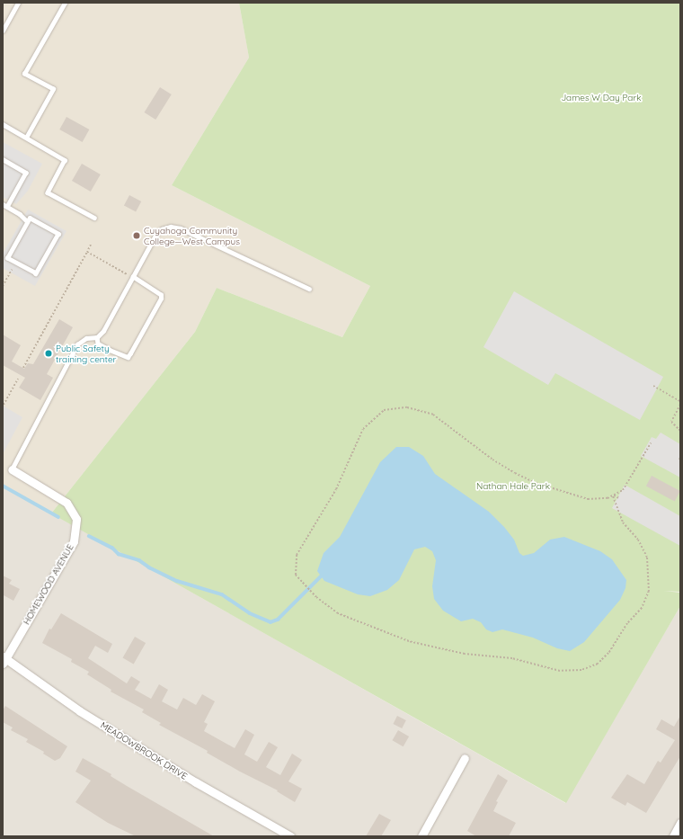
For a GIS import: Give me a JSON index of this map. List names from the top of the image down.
{
  "streets": {
    "street": ["HOMEWOOD AVENUE", "MEADOWBROOK DRIVE"]
  },
  "crossings": [
    ["HOMEWOOD AVENUE", "MEADOWBROOK DRIVE"]
  ],
  "parks": ["James W Day Park", "Nathan Hale Park"],
  "places": ["Cuyahoga Community College—West Campus", "Public Safety training center"]
}
